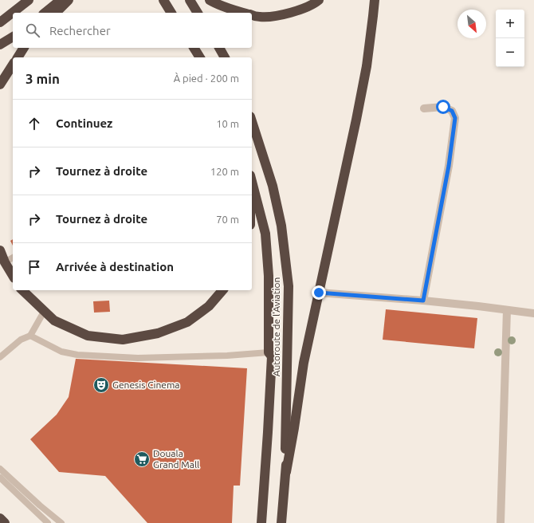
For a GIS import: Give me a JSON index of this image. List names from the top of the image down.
{
  "streets": {
    "highway": ["Autoroute de l'Aviation"]
  },
  "places": {
    "theatre": ["Genesis Cinema"],
    "supermarket": ["Douala Grand Mall"]
  },
  "north": "bottom right",
  "page": {
    "map_buttons": ["+", "−"],
    "search": "Rechercher",
    "heading": ["3 min", "À pied · 200 m"],
    "list": [
      ["Continuez", "10 m"],
      ["Tournez à droite", "120 m"],
      ["Tournez à droite", "70 m"],
      "Arrivée à destination"
    ]
  }
}
